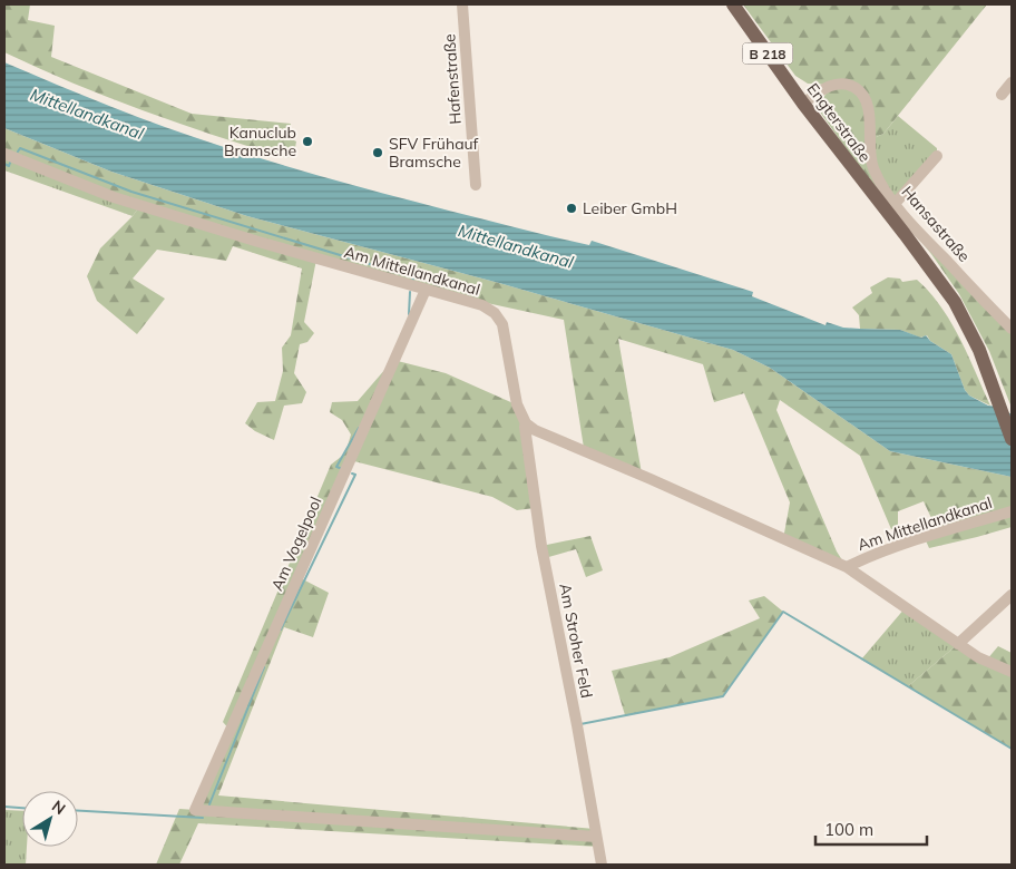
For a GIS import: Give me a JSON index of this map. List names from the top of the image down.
{
  "streets": {
    "main road": ["B 218", "Engterstraße"],
    "street": [
      "Hafenstraße",
      "Hansastraße",
      "Am Mittellandkanal",
      "Am Vogelpool",
      "Am Stroher Feld"
    ]
  },
  "crossings": [
    ["Engterstraße", "Hansastraße"],
    ["Am Mittellandkanal", "Am Vogelpool"],
    ["Am Mittellandkanal", "Am Stroher Feld"],
    ["Am Vogelpool", "Am Stroher Feld"]
  ],
  "water": ["Mittellandkanal"],
  "places": ["Kanuclub Bramsche", "SFV Frühauf Bramsche", "Leiber GmbH"],
  "scale_bar": "100 m",
  "north": "top right"
}
